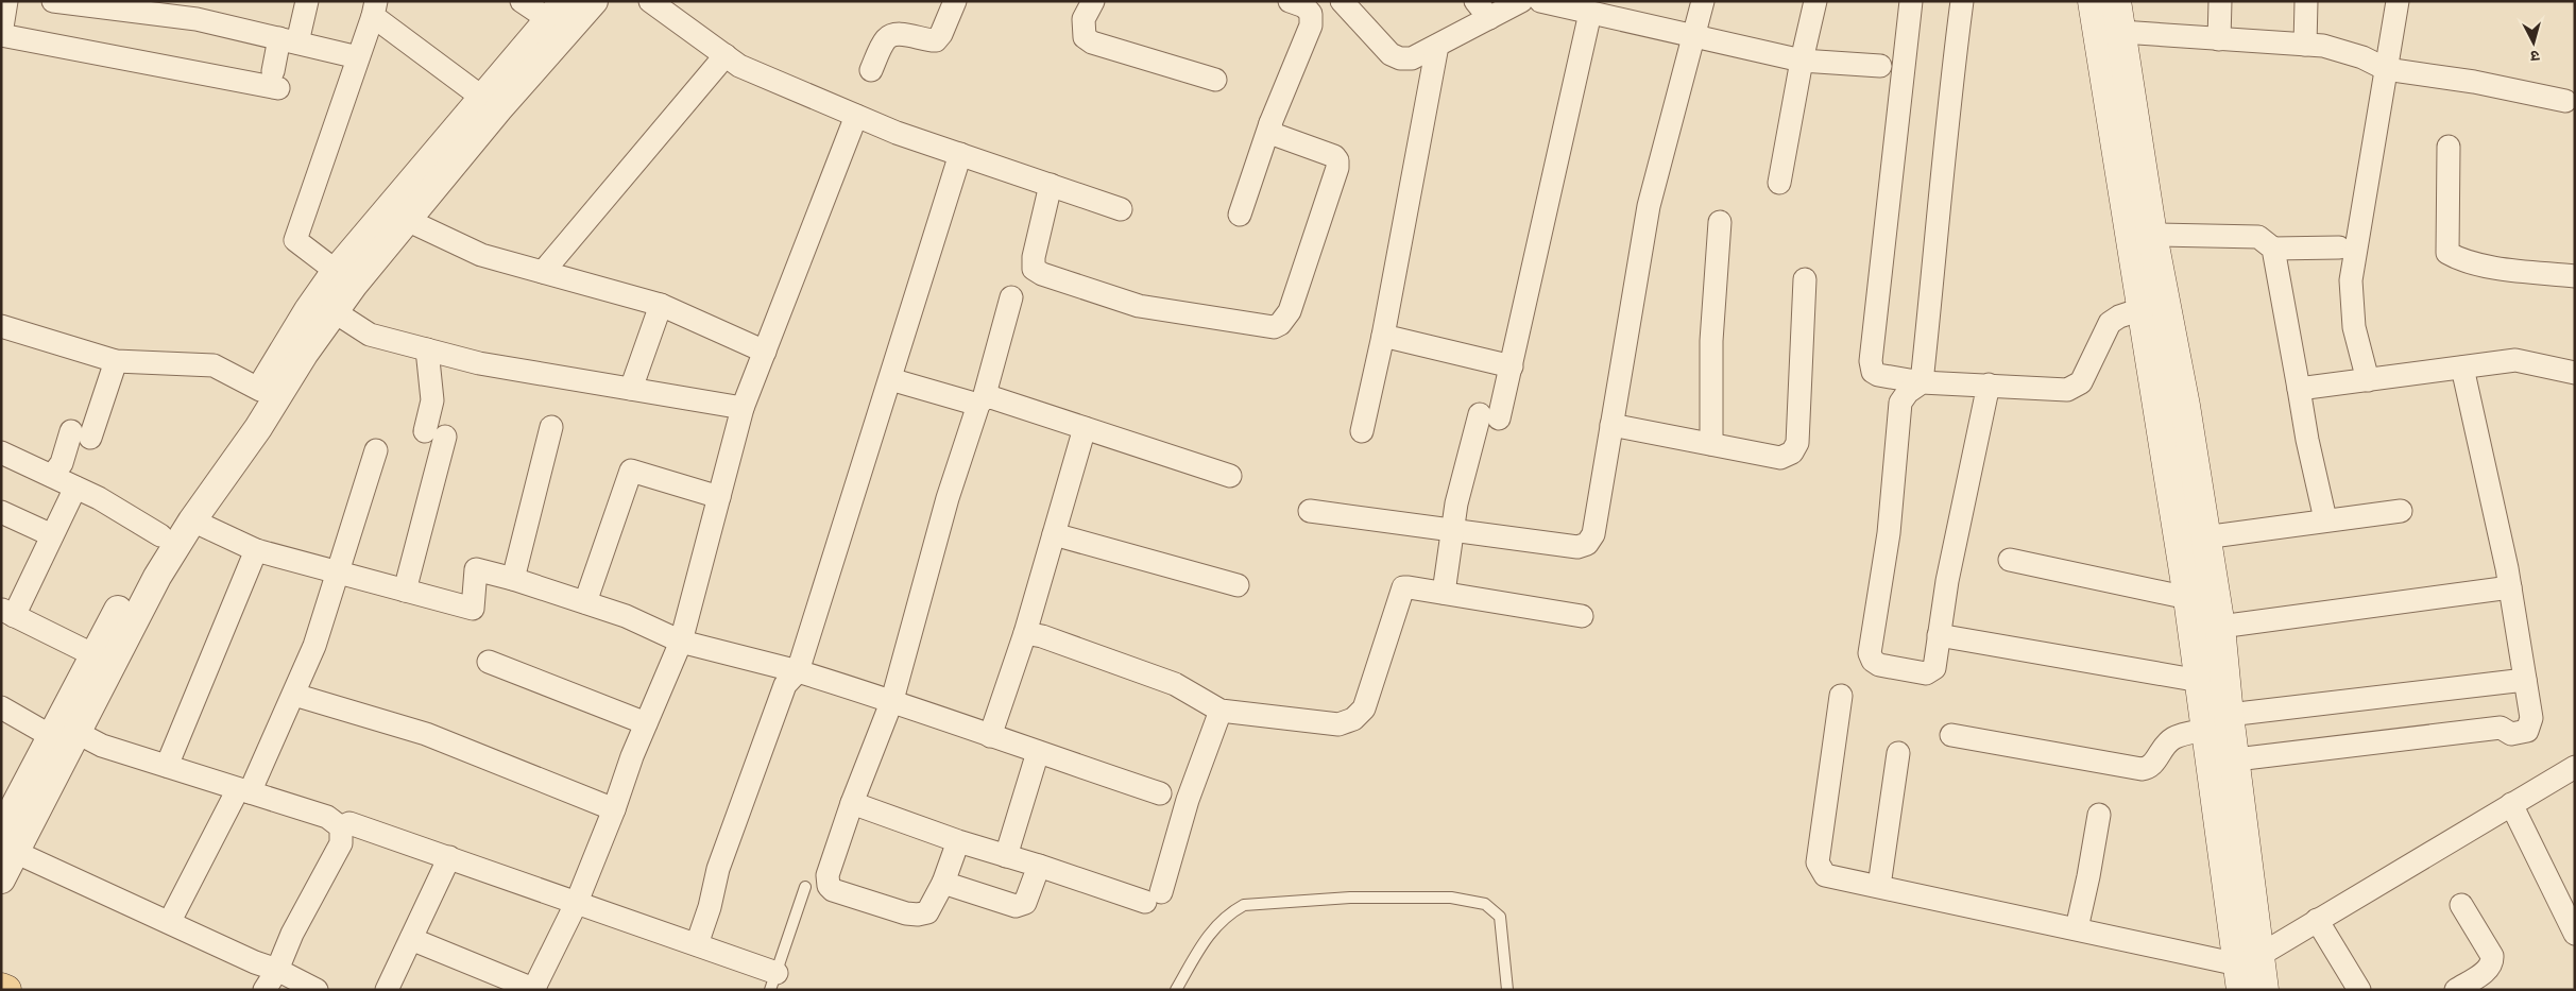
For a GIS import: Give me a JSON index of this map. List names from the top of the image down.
{
  "north": "bottom"
}
